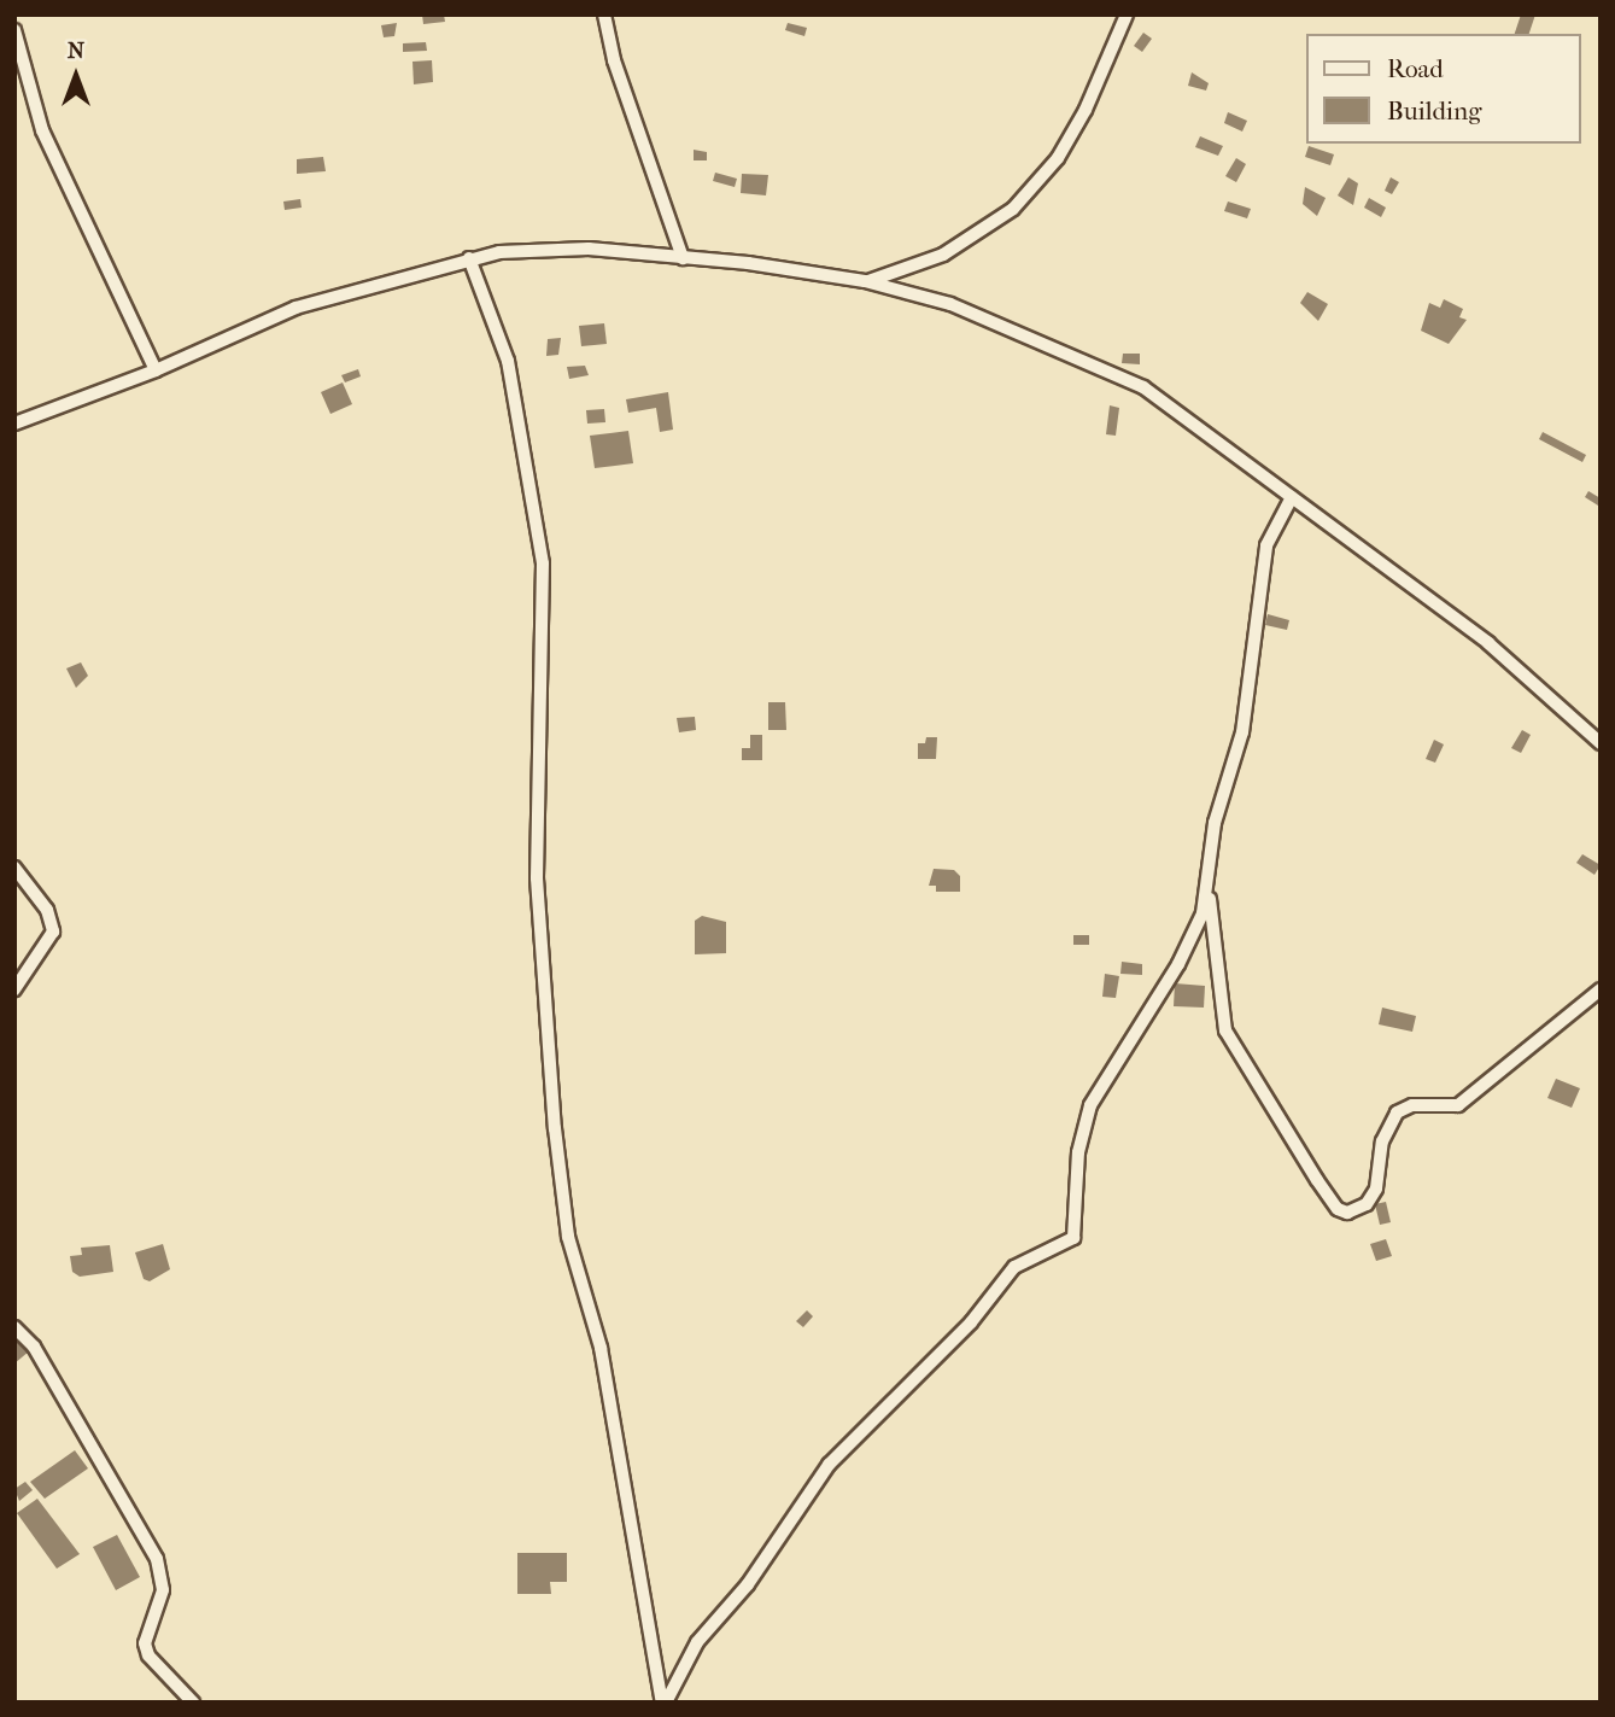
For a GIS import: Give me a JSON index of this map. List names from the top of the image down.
{
  "legend": ["Road", "Building"],
  "north": "top"
}
